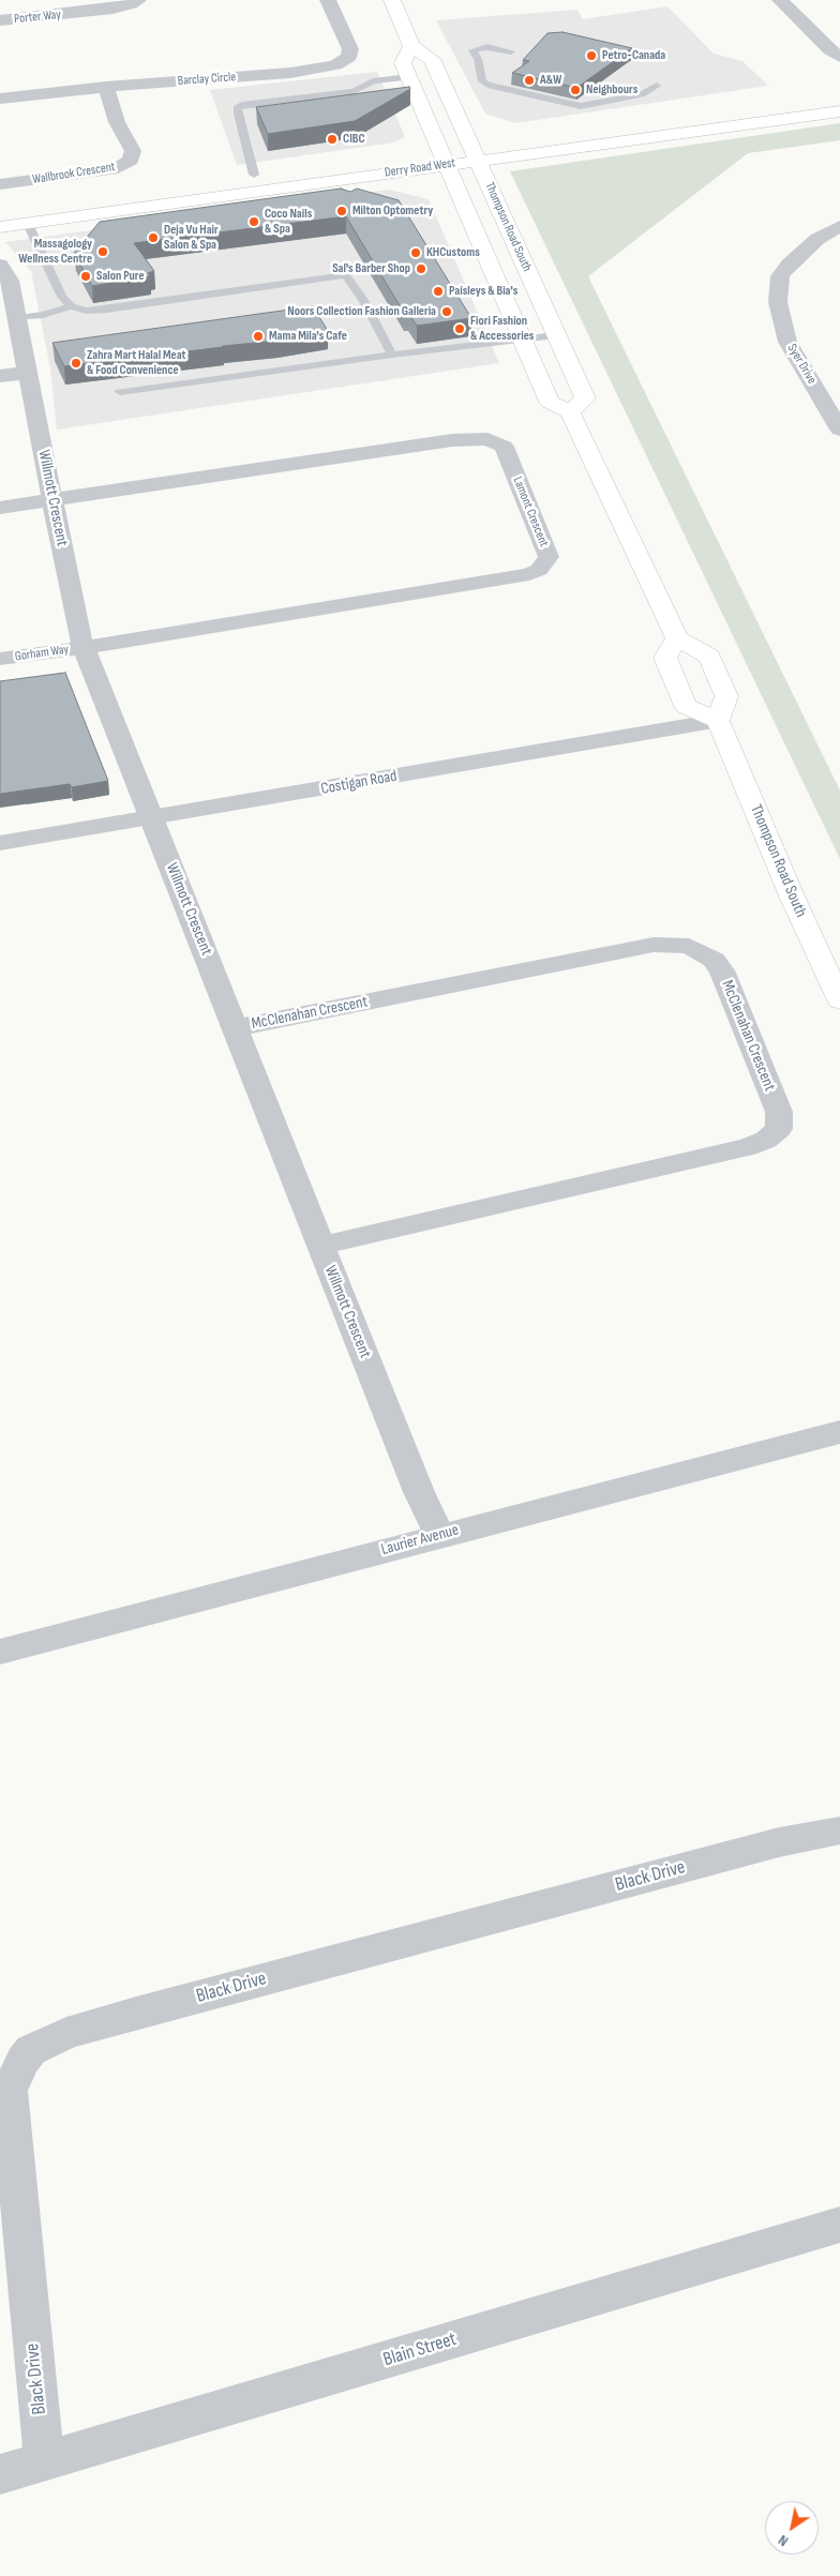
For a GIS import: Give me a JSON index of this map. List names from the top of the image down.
{
  "streets": {
    "main road": ["Derry Road West", "Thompson Road South"],
    "street": [
      "Porter Way",
      "Barclay Circle",
      "Wallbrook Crescent",
      "Syer Drive",
      "Willmott Crescent",
      "Lamont Crescent",
      "Gorham Way",
      "Costigan Road",
      "McClenahan Crescent",
      "Laurier Avenue",
      "Black Drive",
      "Blain Street"
    ]
  },
  "crossings": [
    ["Barclay Circle", "Wallbrook Crescent"],
    ["Derry Road West", "Thompson Road South"],
    ["Thompson Road South", "Costigan Road"],
    ["Willmott Crescent", "Lamont Crescent"],
    ["Willmott Crescent", "Gorham Way"],
    ["Willmott Crescent", "Costigan Road"],
    ["Willmott Crescent", "McClenahan Crescent"],
    ["Willmott Crescent", "Laurier Avenue"],
    ["Lamont Crescent", "Gorham Way"],
    ["Black Drive", "Blain Street"]
  ],
  "places": [
    "Petro-Canada",
    "A&W",
    "Neighbours",
    "CIBC",
    "Milton Optometry",
    "Coco Nails & Spa",
    "Deja Vu Hair Salon & Spa",
    "Massagology Wellness Centre",
    "KHCustoms",
    "Sal's Barber Shop",
    "Salon Pure",
    "Paisleys & Bia's",
    "Noors Collection Fashion Galleria",
    "Fiori Fashion & Accessories",
    "Mama Mila's Cafe",
    "Zahra Mart Halal Meat & Food Convenience"
  ],
  "north": "bottom left"
}
